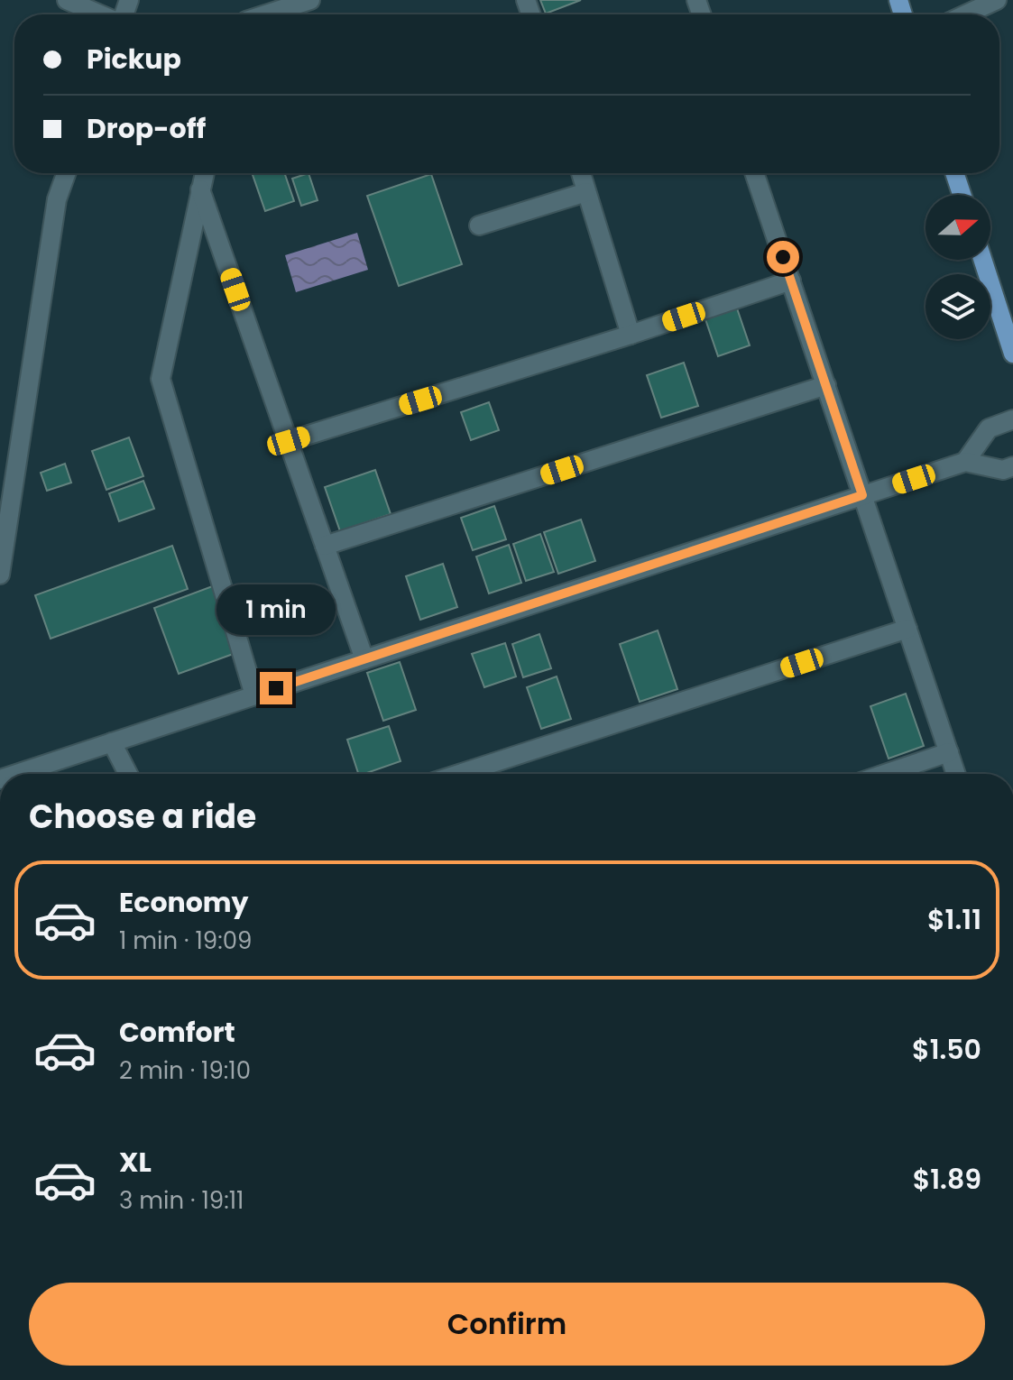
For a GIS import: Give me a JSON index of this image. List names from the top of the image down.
{
  "north": "right",
  "page": {
    "banner": ["Pickup", "Drop-off"],
    "bubble": "1 min",
    "heading": "Choose a ride",
    "list": [
      {
        "name": "Economy",
        "note": "1 min · 19:09",
        "value": "$1.11"
      },
      {
        "name": "Comfort",
        "note": "2 min · 19:10",
        "value": "$1.50"
      },
      {
        "name": "XL",
        "note": "3 min · 19:11",
        "value": "$1.89"
      }
    ],
    "buttons": "Confirm"
  }
}
